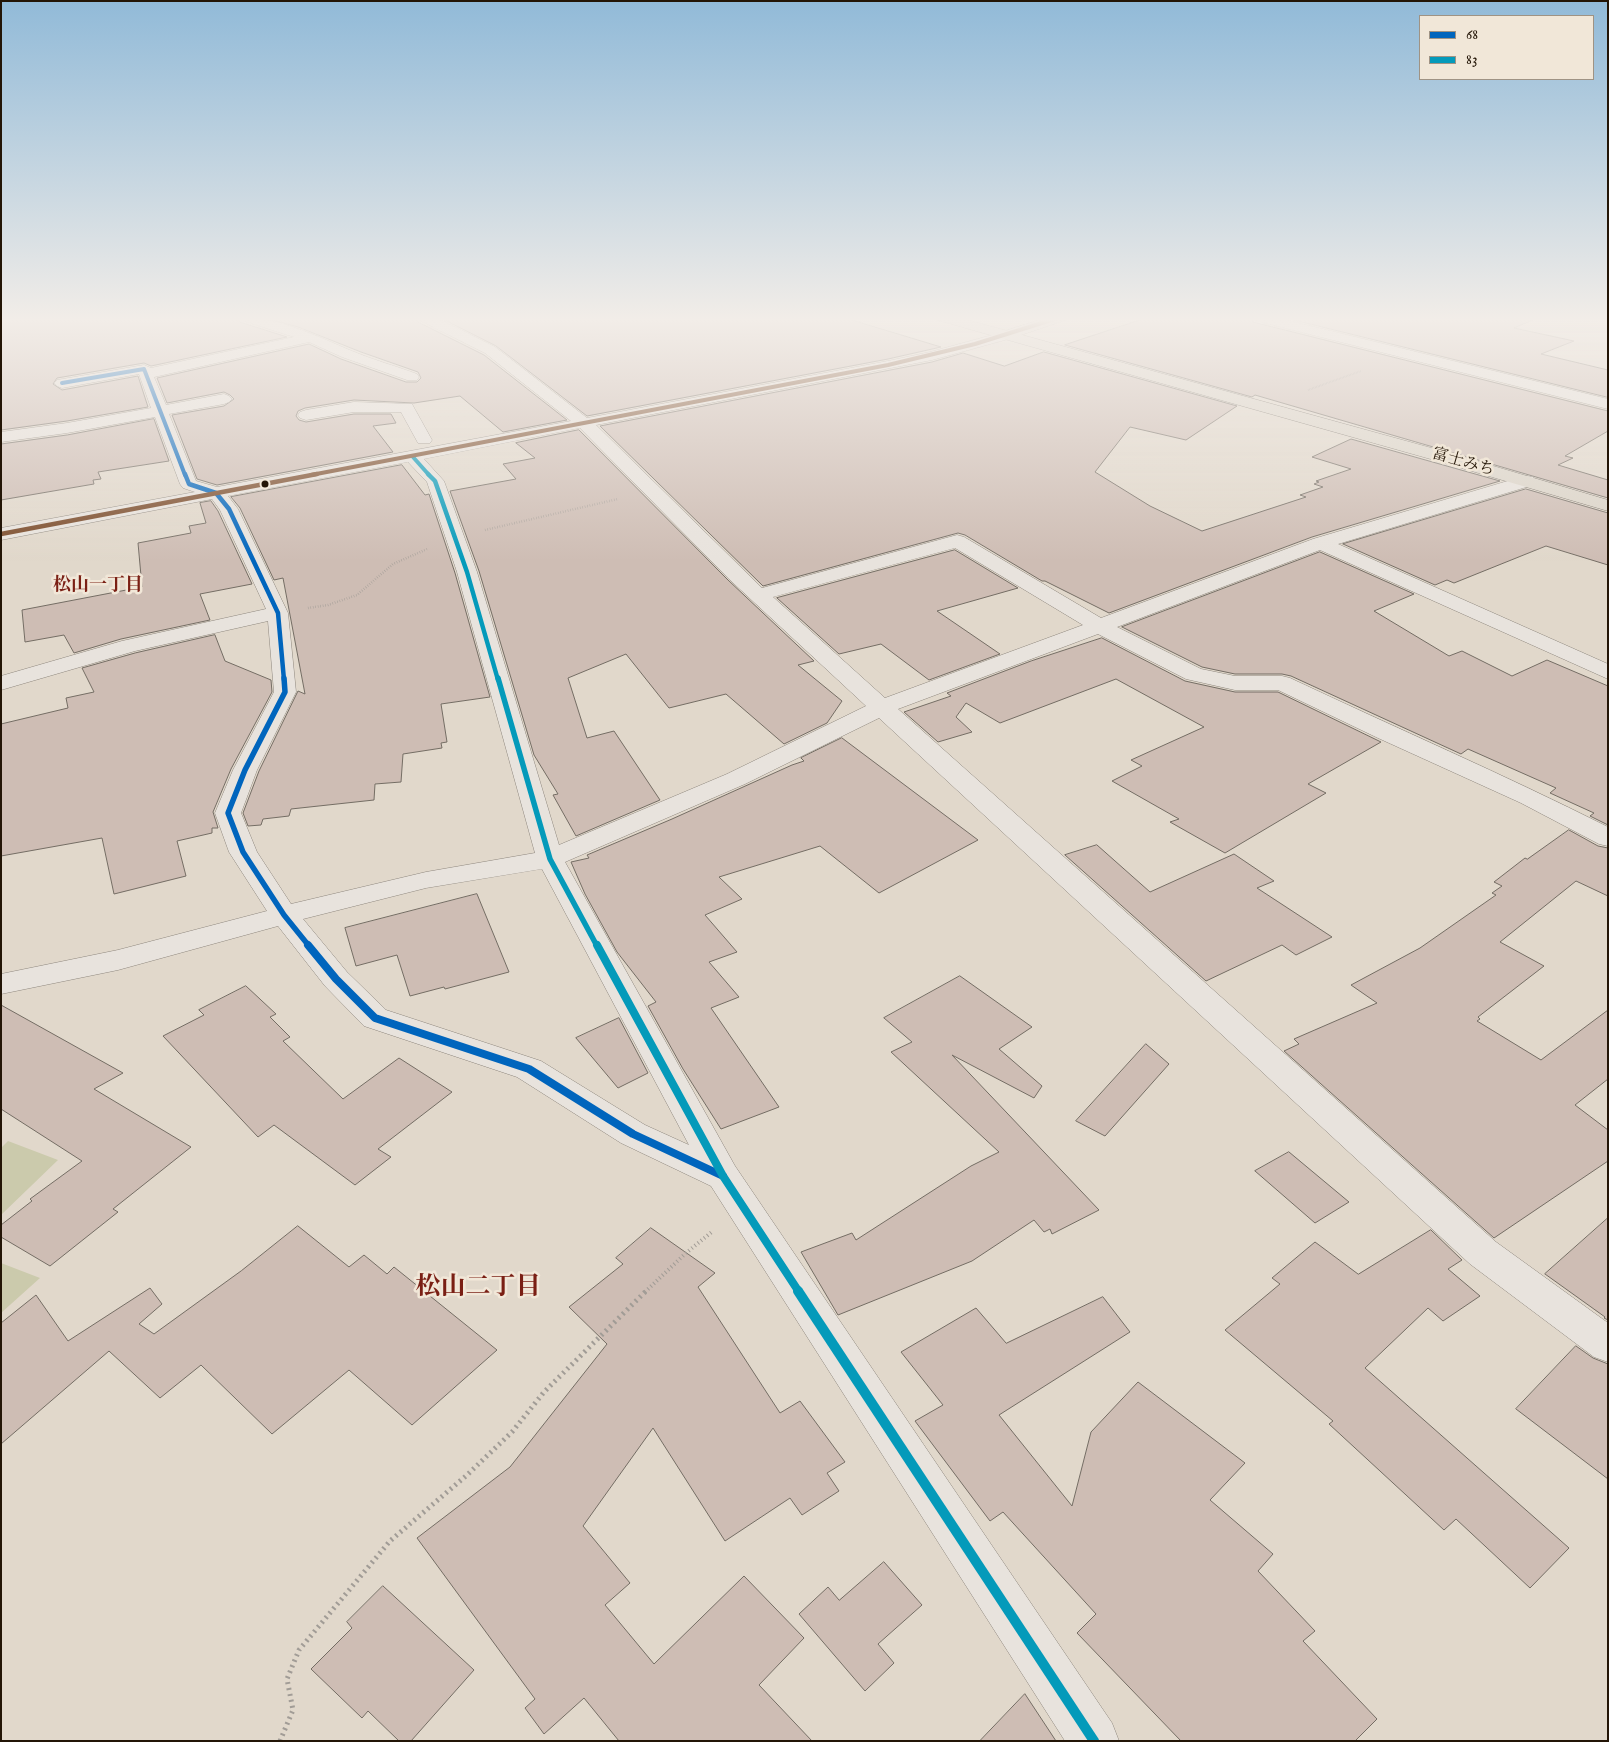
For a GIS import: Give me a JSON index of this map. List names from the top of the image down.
{
  "streets": {
    "main road": ["富士みち"]
  },
  "districts": ["松山一丁目", "松山二丁目"],
  "lines": ["transit line 68", "transit line 83"],
  "legend": ["68", "83"]
}
